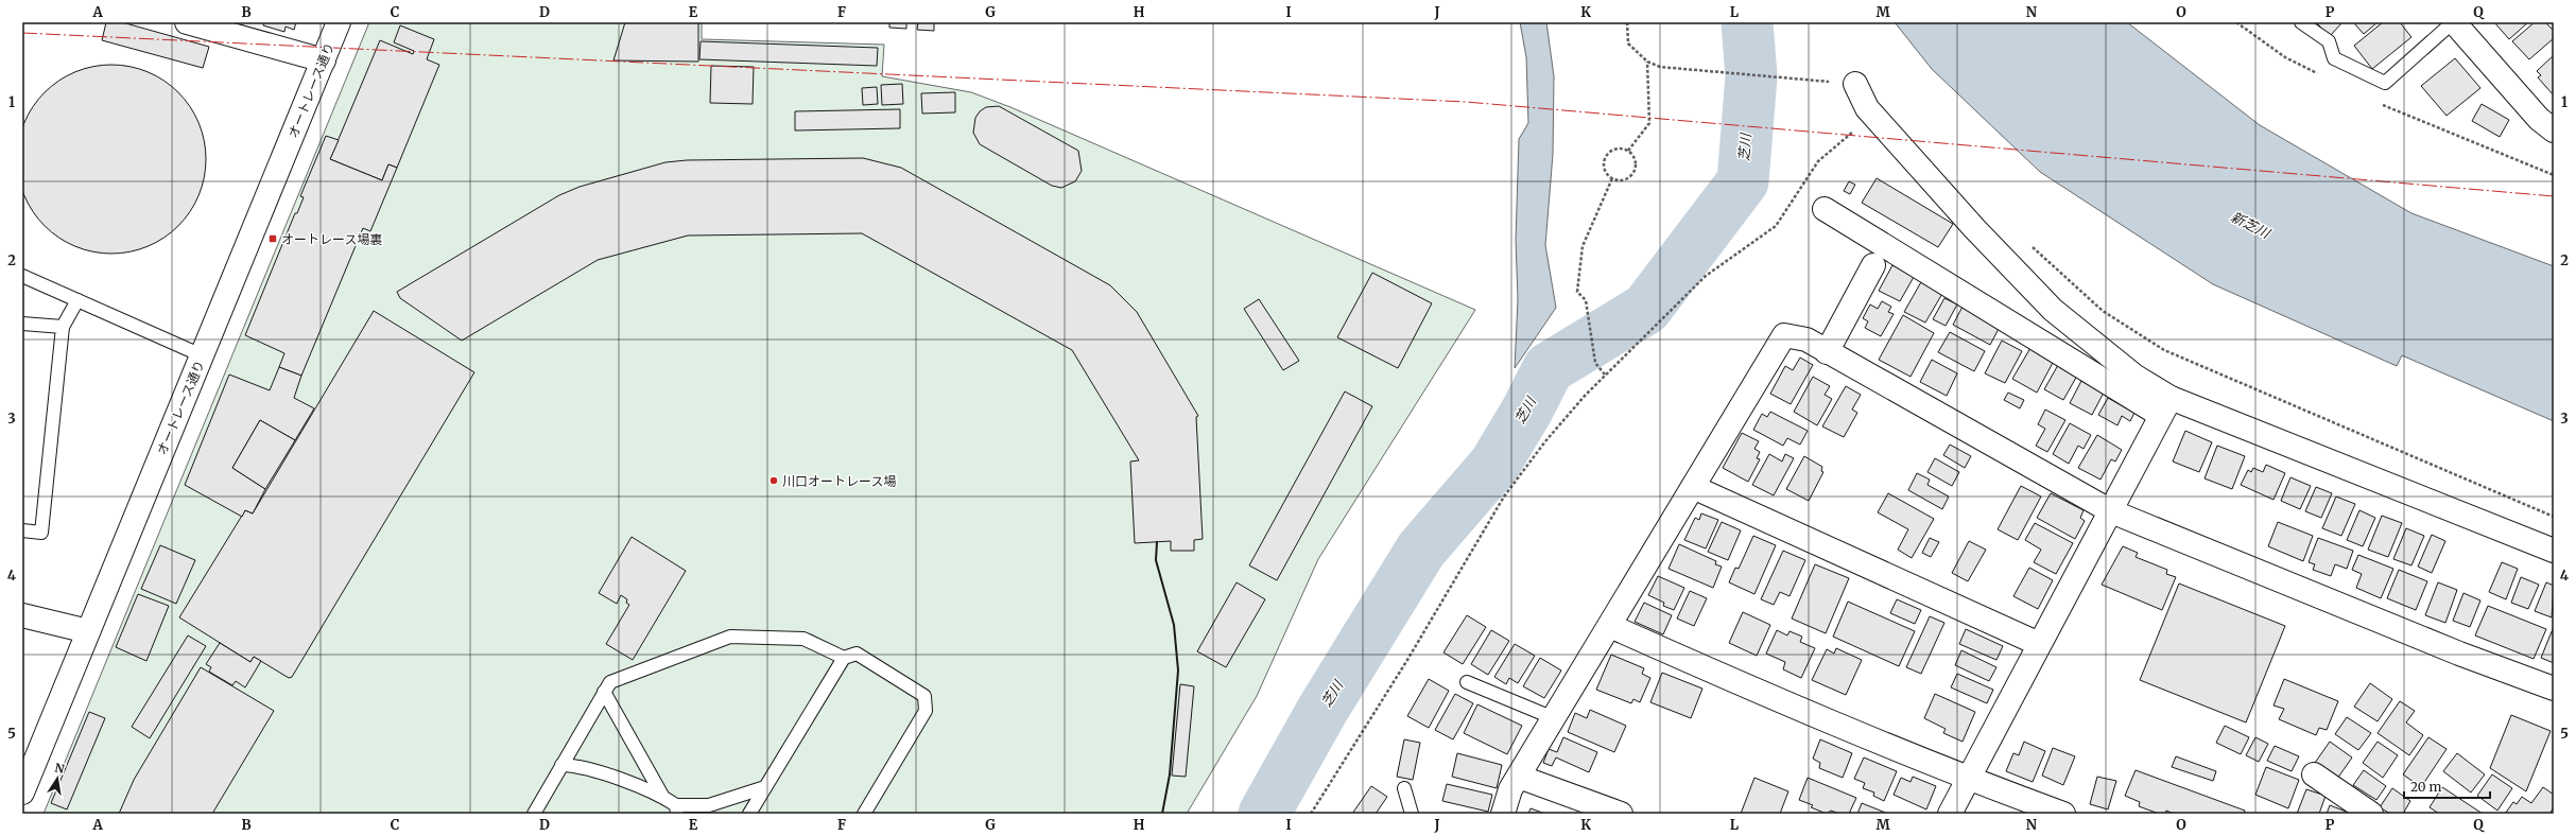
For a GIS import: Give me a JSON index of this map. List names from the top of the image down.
{
  "streets": {
    "street": ["オートレース通り"]
  },
  "water": ["芝川", "新芝川"],
  "places": {
    "transit": ["オートレース場裏"],
    "other": ["川口オートレース場"]
  },
  "scale_bar": "20 m",
  "north": "top",
  "grid": {
    "columns": [
      "A",
      "B",
      "C",
      "D",
      "E",
      "F",
      "G",
      "H",
      "I",
      "J",
      "K",
      "L",
      "M",
      "N",
      "O",
      "P",
      "Q"
    ],
    "rows": [
      "1",
      "2",
      "3",
      "4",
      "5"
    ]
  }
}
